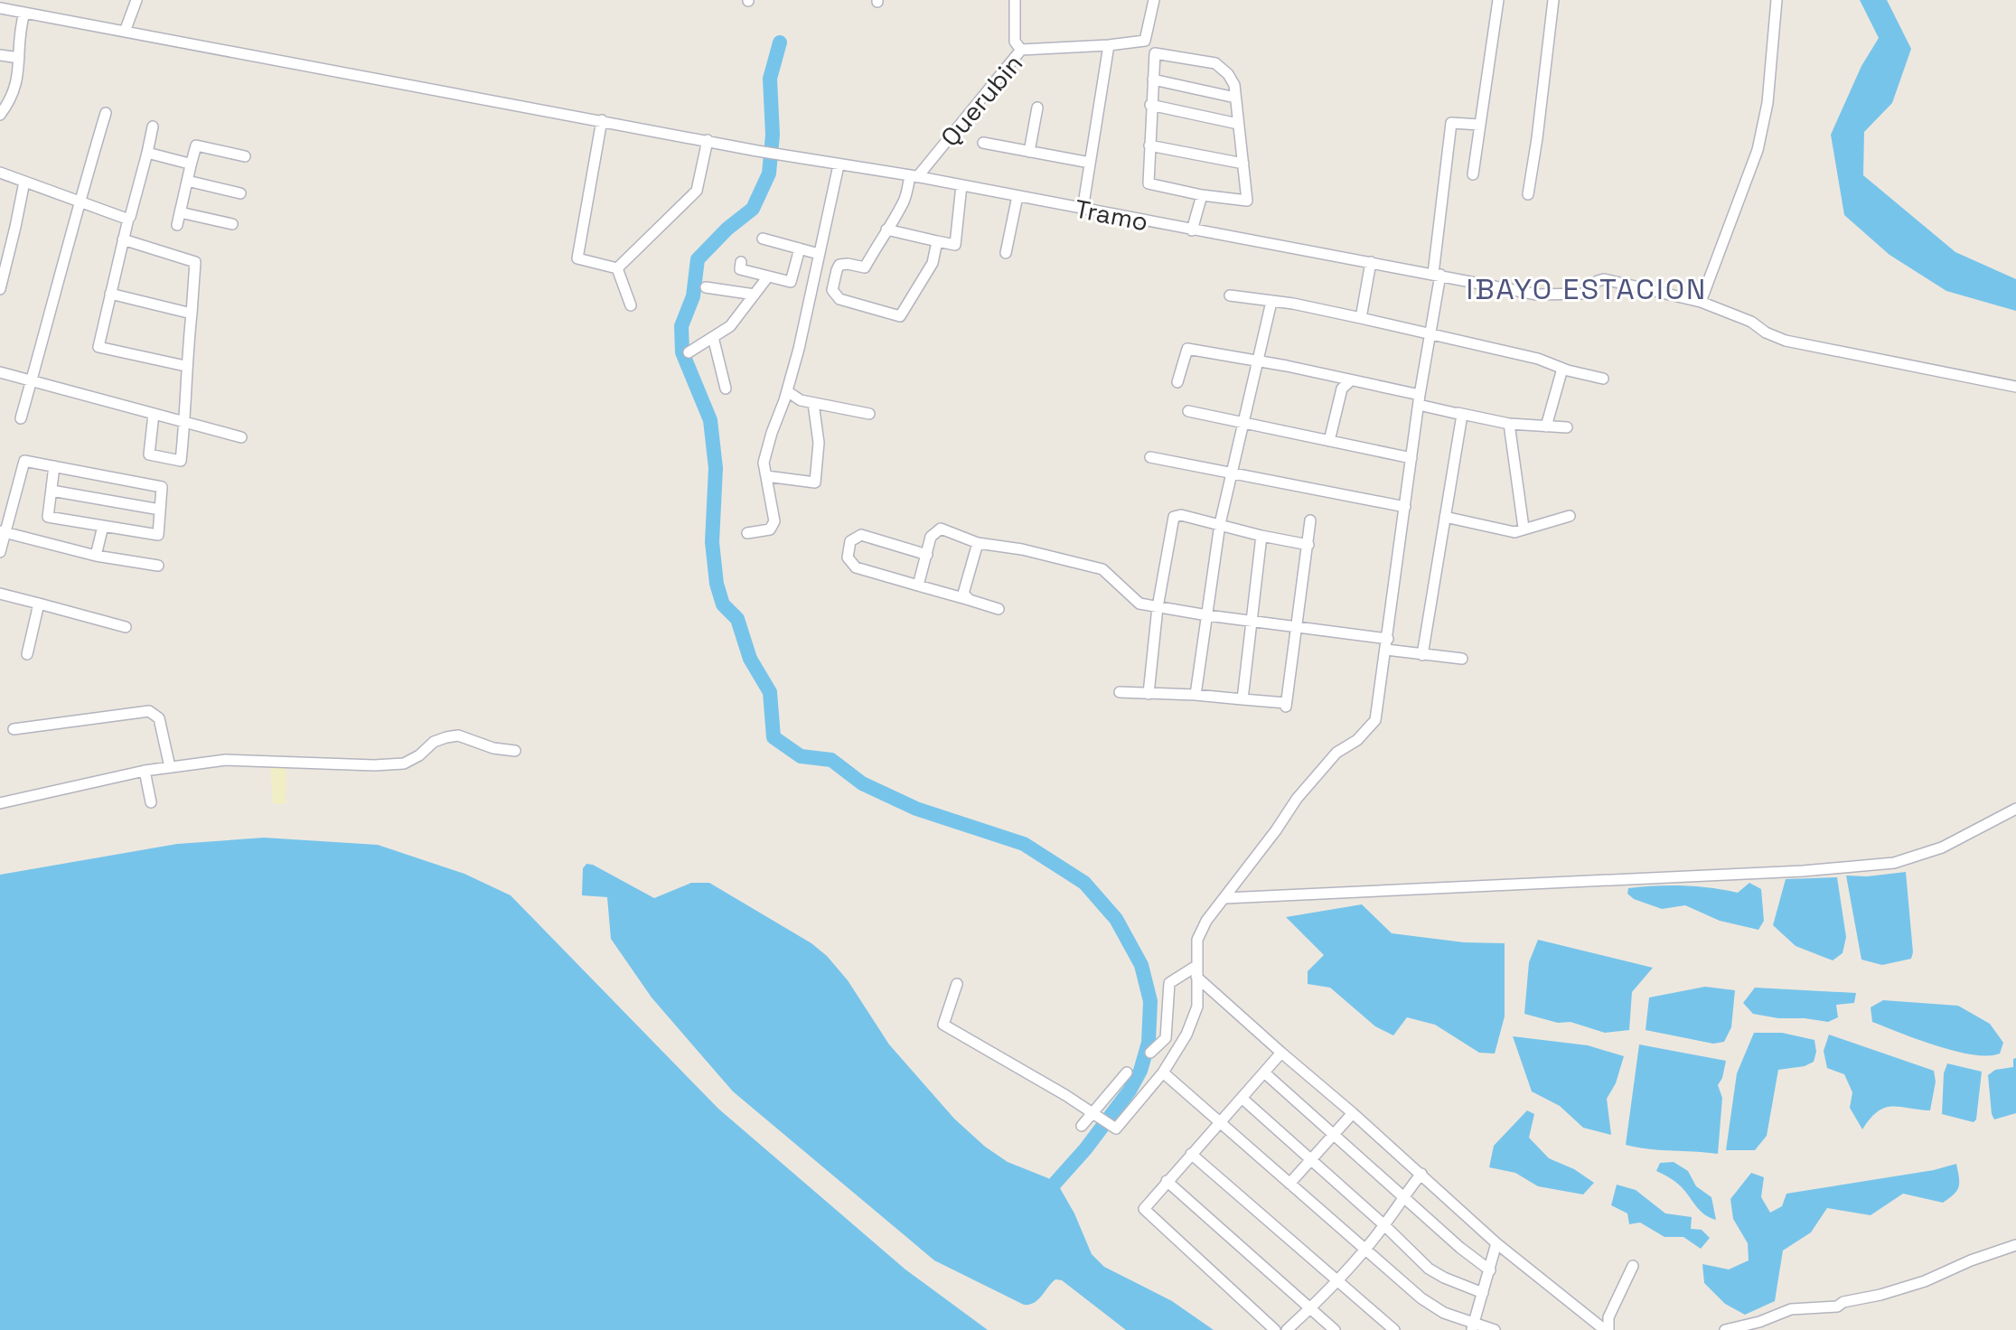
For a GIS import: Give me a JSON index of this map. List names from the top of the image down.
{
  "streets": {
    "street": ["Querubin", "Tramo"]
  },
  "crossings": [
    ["Querubin", "Tramo"]
  ],
  "districts": ["IBAYO ESTACION"]
}
